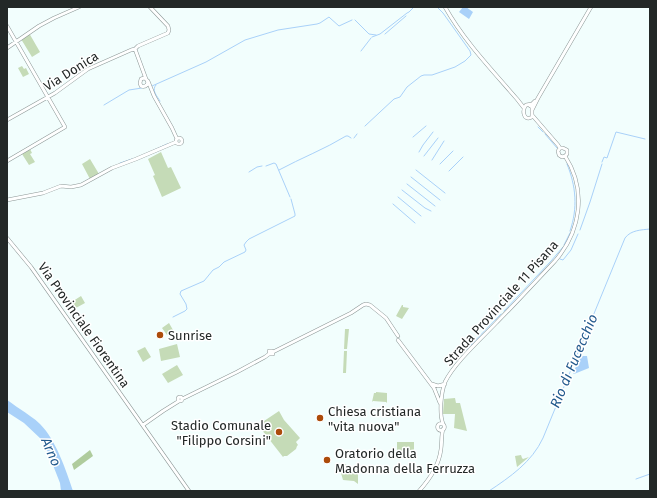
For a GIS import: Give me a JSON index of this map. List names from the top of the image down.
{
  "streets": {
    "main road": ["Via Donica", "Strada Provinciale 11 Pisana", "Via Provinciale Fiorentina"]
  },
  "water": ["Rio di Fucecchio", "Arno"],
  "places": [
    "Sunrise",
    "Chiesa cristiana \"vita nuova\"",
    "Stadio Comunale \"Filippo Corsini\"",
    "Oratorio della Madonna della Ferruzza"
  ]
}
